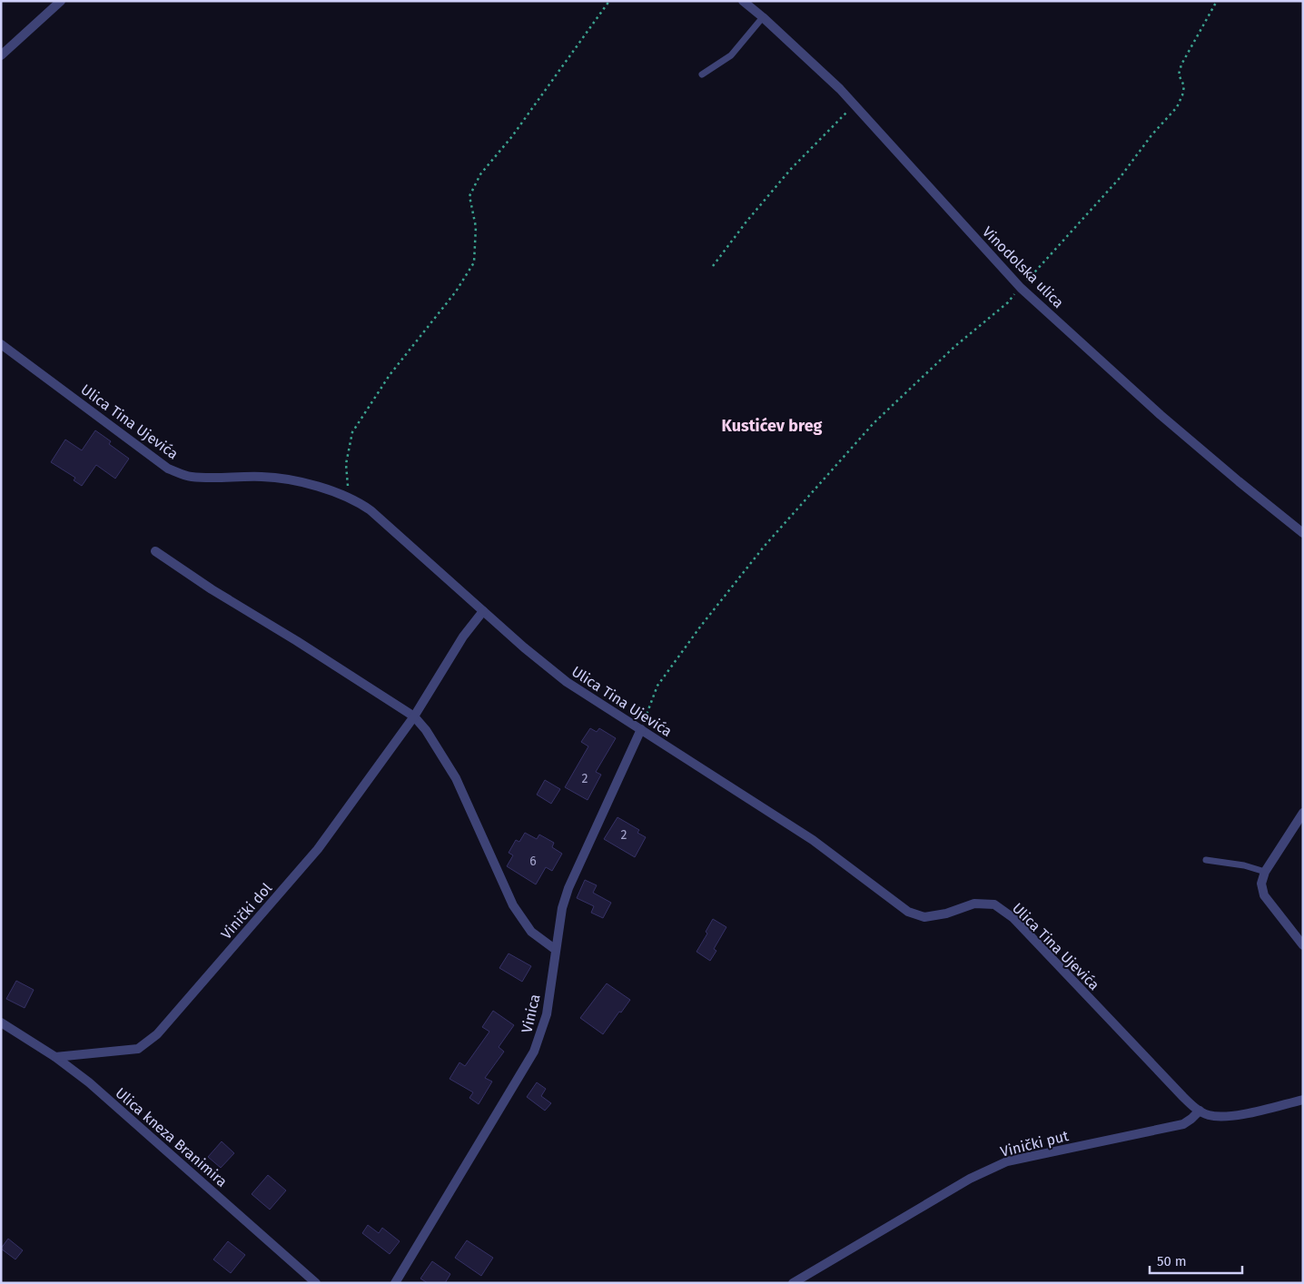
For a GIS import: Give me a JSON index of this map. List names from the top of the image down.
{
  "streets": {
    "street": [
      "Vinodolska ulica",
      "Ulica Tina Ujevića",
      "Vinički dol",
      "Vinica",
      "Ulica kneza Branimira",
      "Vinički put"
    ]
  },
  "crossings": [
    ["Ulica Tina Ujevića", "Vinički dol"],
    ["Ulica Tina Ujevića", "Vinica"],
    ["Ulica Tina Ujevića", "Vinički put"],
    ["Vinički dol", "Ulica kneza Branimira"]
  ],
  "districts": ["Kustićev breg"],
  "house_numbers": ["2", "2", "6"],
  "scale_bar": "50 m"
}
